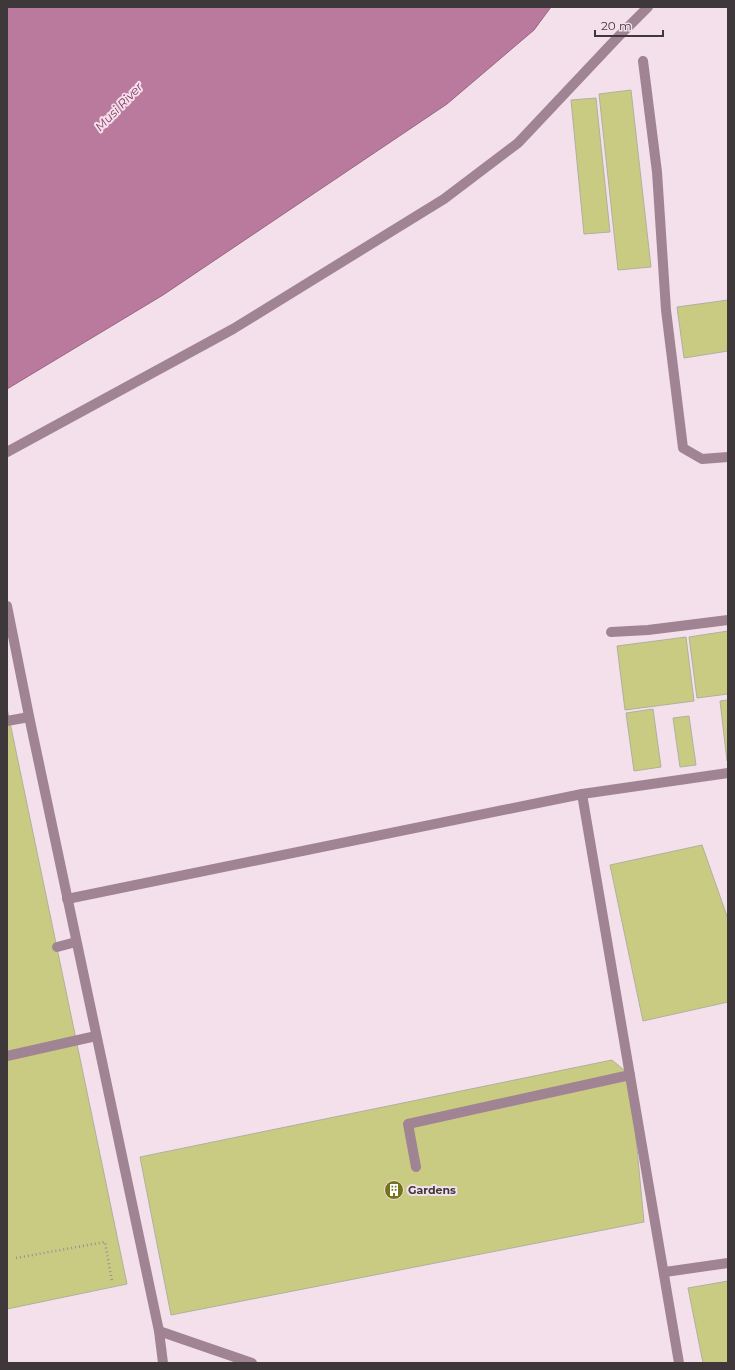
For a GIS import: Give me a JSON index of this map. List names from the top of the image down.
{
  "water": ["Musi River"],
  "places": {
    "building": ["Gardens"]
  },
  "scale_bar": "20 m"
}
